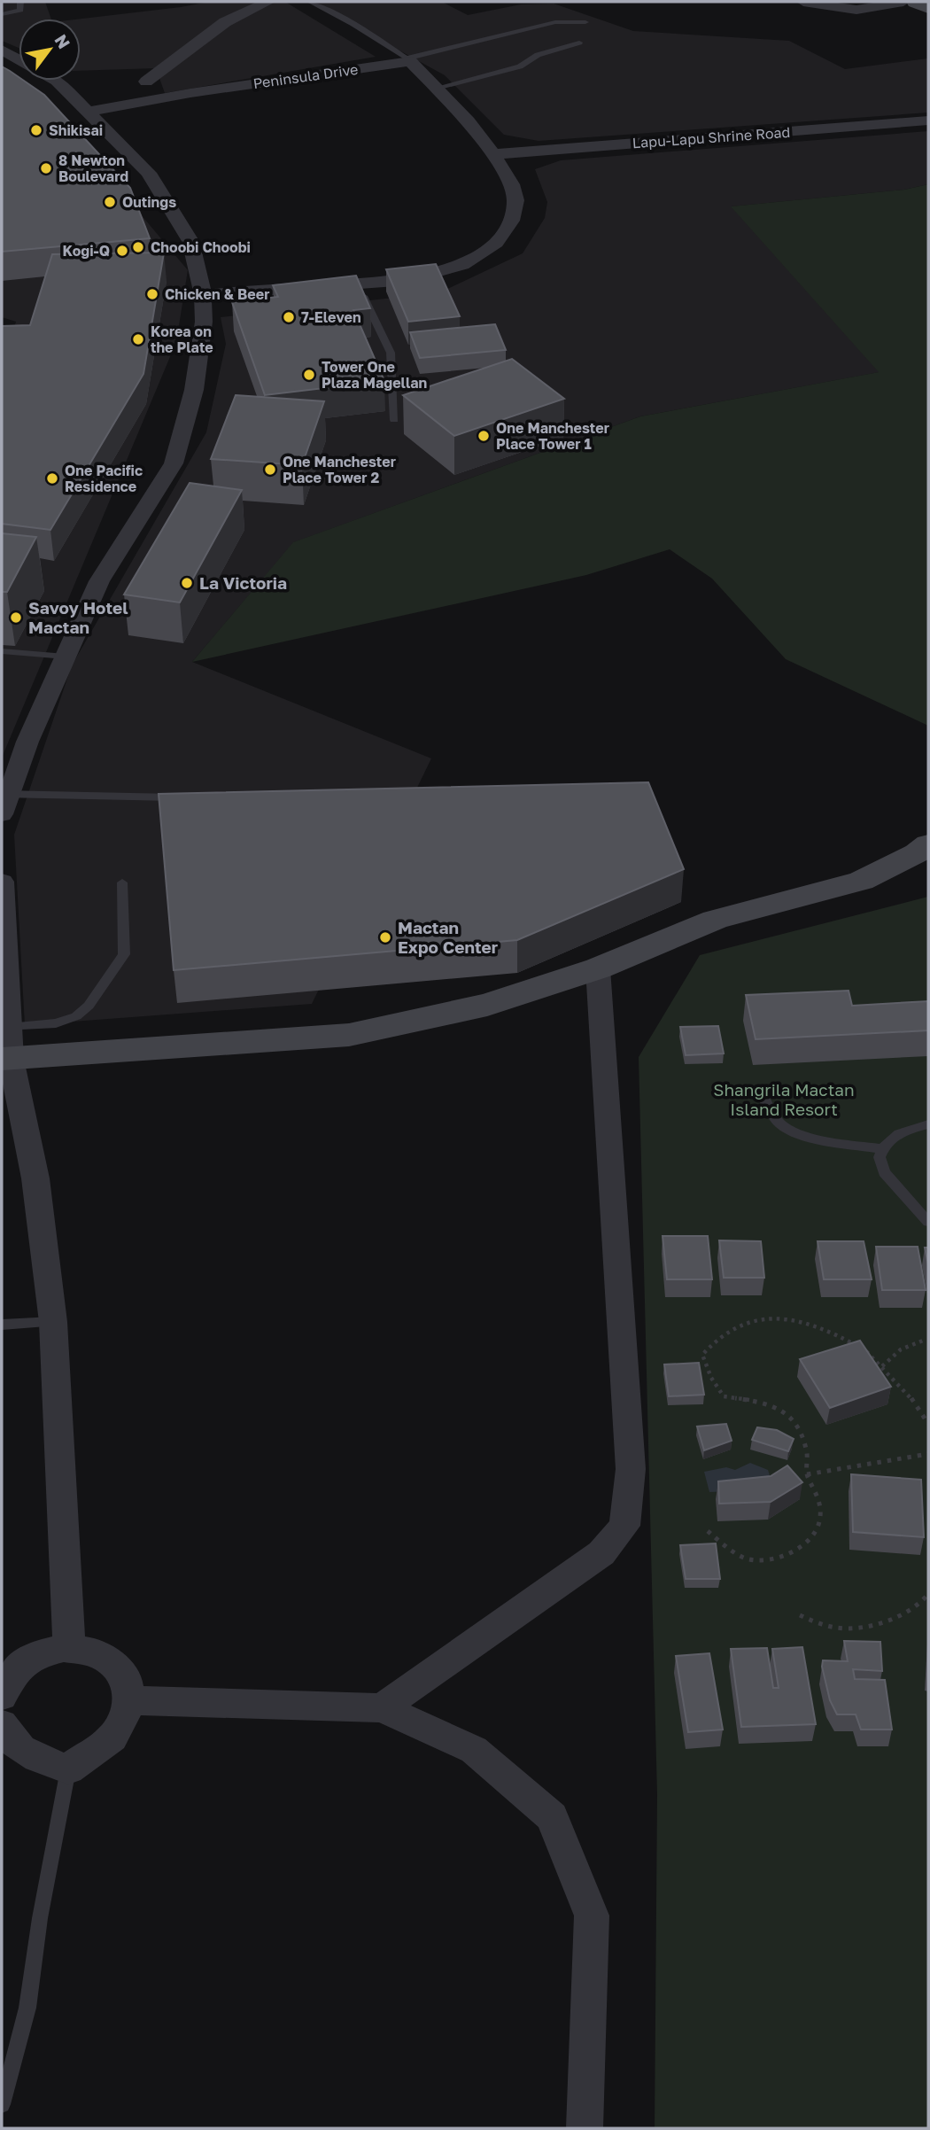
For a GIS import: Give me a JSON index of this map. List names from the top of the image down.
{
  "streets": {
    "street": ["Peninsula Drive", "Lapu-Lapu Shrine Road"]
  },
  "parks": ["Shangrila Mactan Island Resort"],
  "places": [
    "Shikisai",
    "8 Newton Boulevard",
    "Outings",
    "Choobi Choobi",
    "Kogi-Q",
    "Chicken & Beer",
    "7-Eleven",
    "Korea on the Plate",
    "Tower One Plaza Magellan",
    "One Manchester Place Tower 1",
    "One Manchester Place Tower 2",
    "One Pacific Residence",
    "La Victoria",
    "Savoy Hotel Mactan",
    "Mactan Expo Center"
  ],
  "north": "top right"
}
